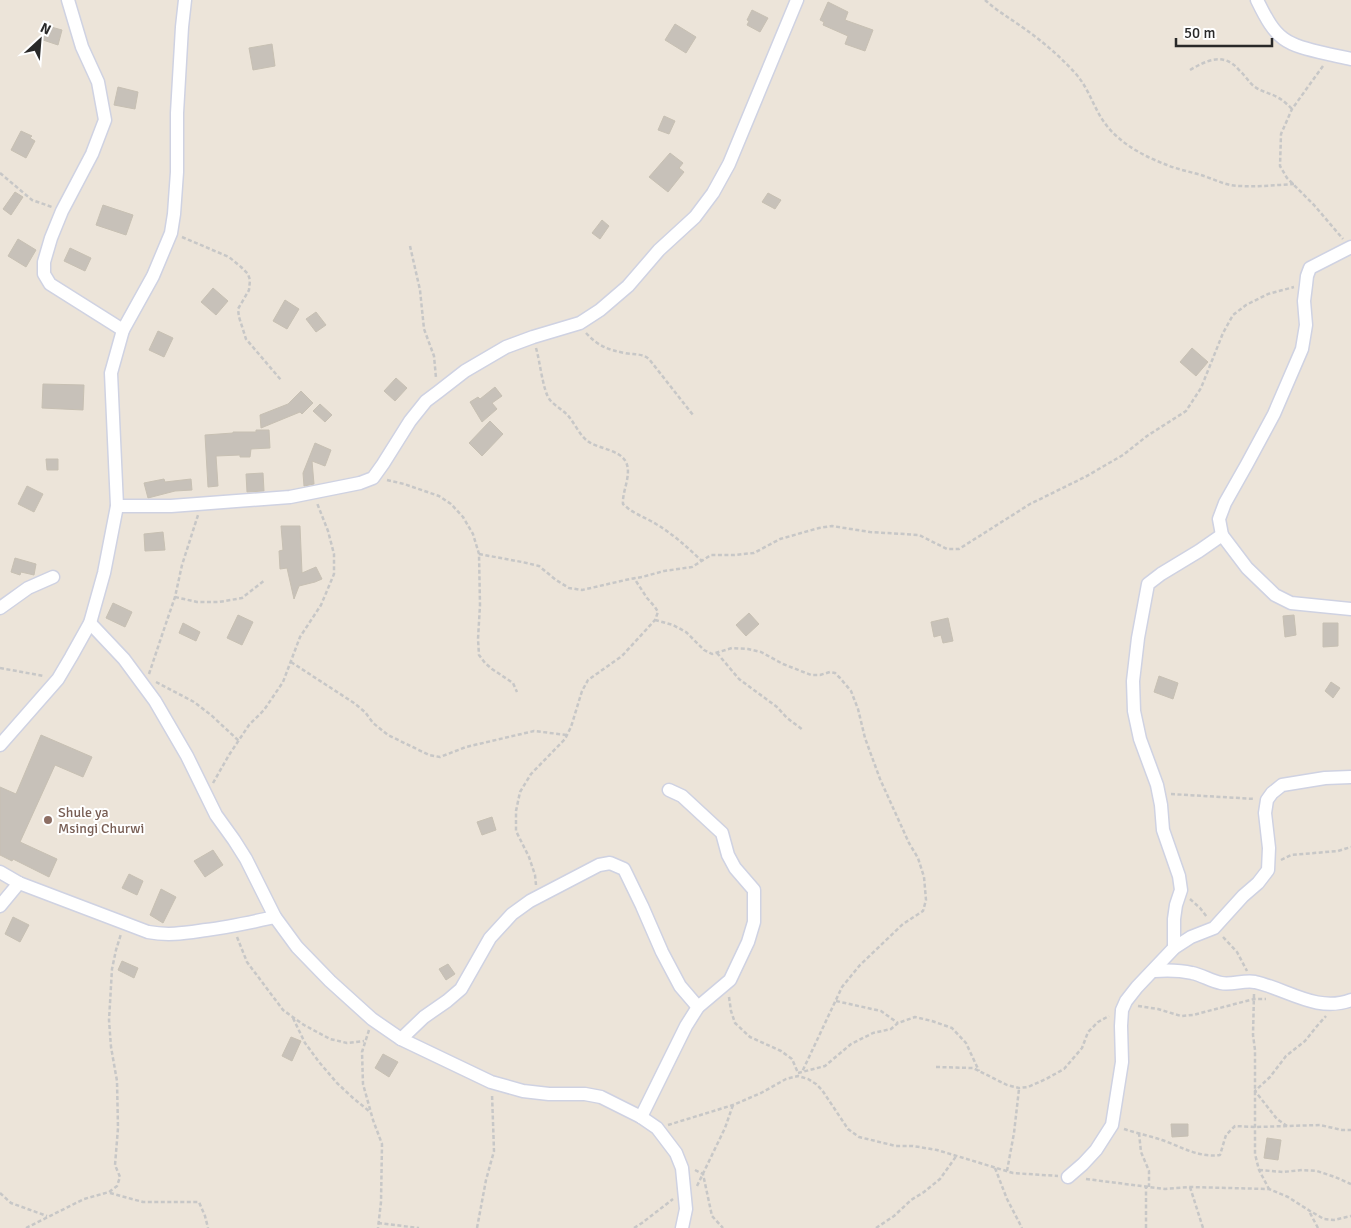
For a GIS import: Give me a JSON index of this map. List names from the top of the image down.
{
  "places": ["Shule ya Msingi Churwi"],
  "scale_bar": "50 m",
  "north": "top right"
}
